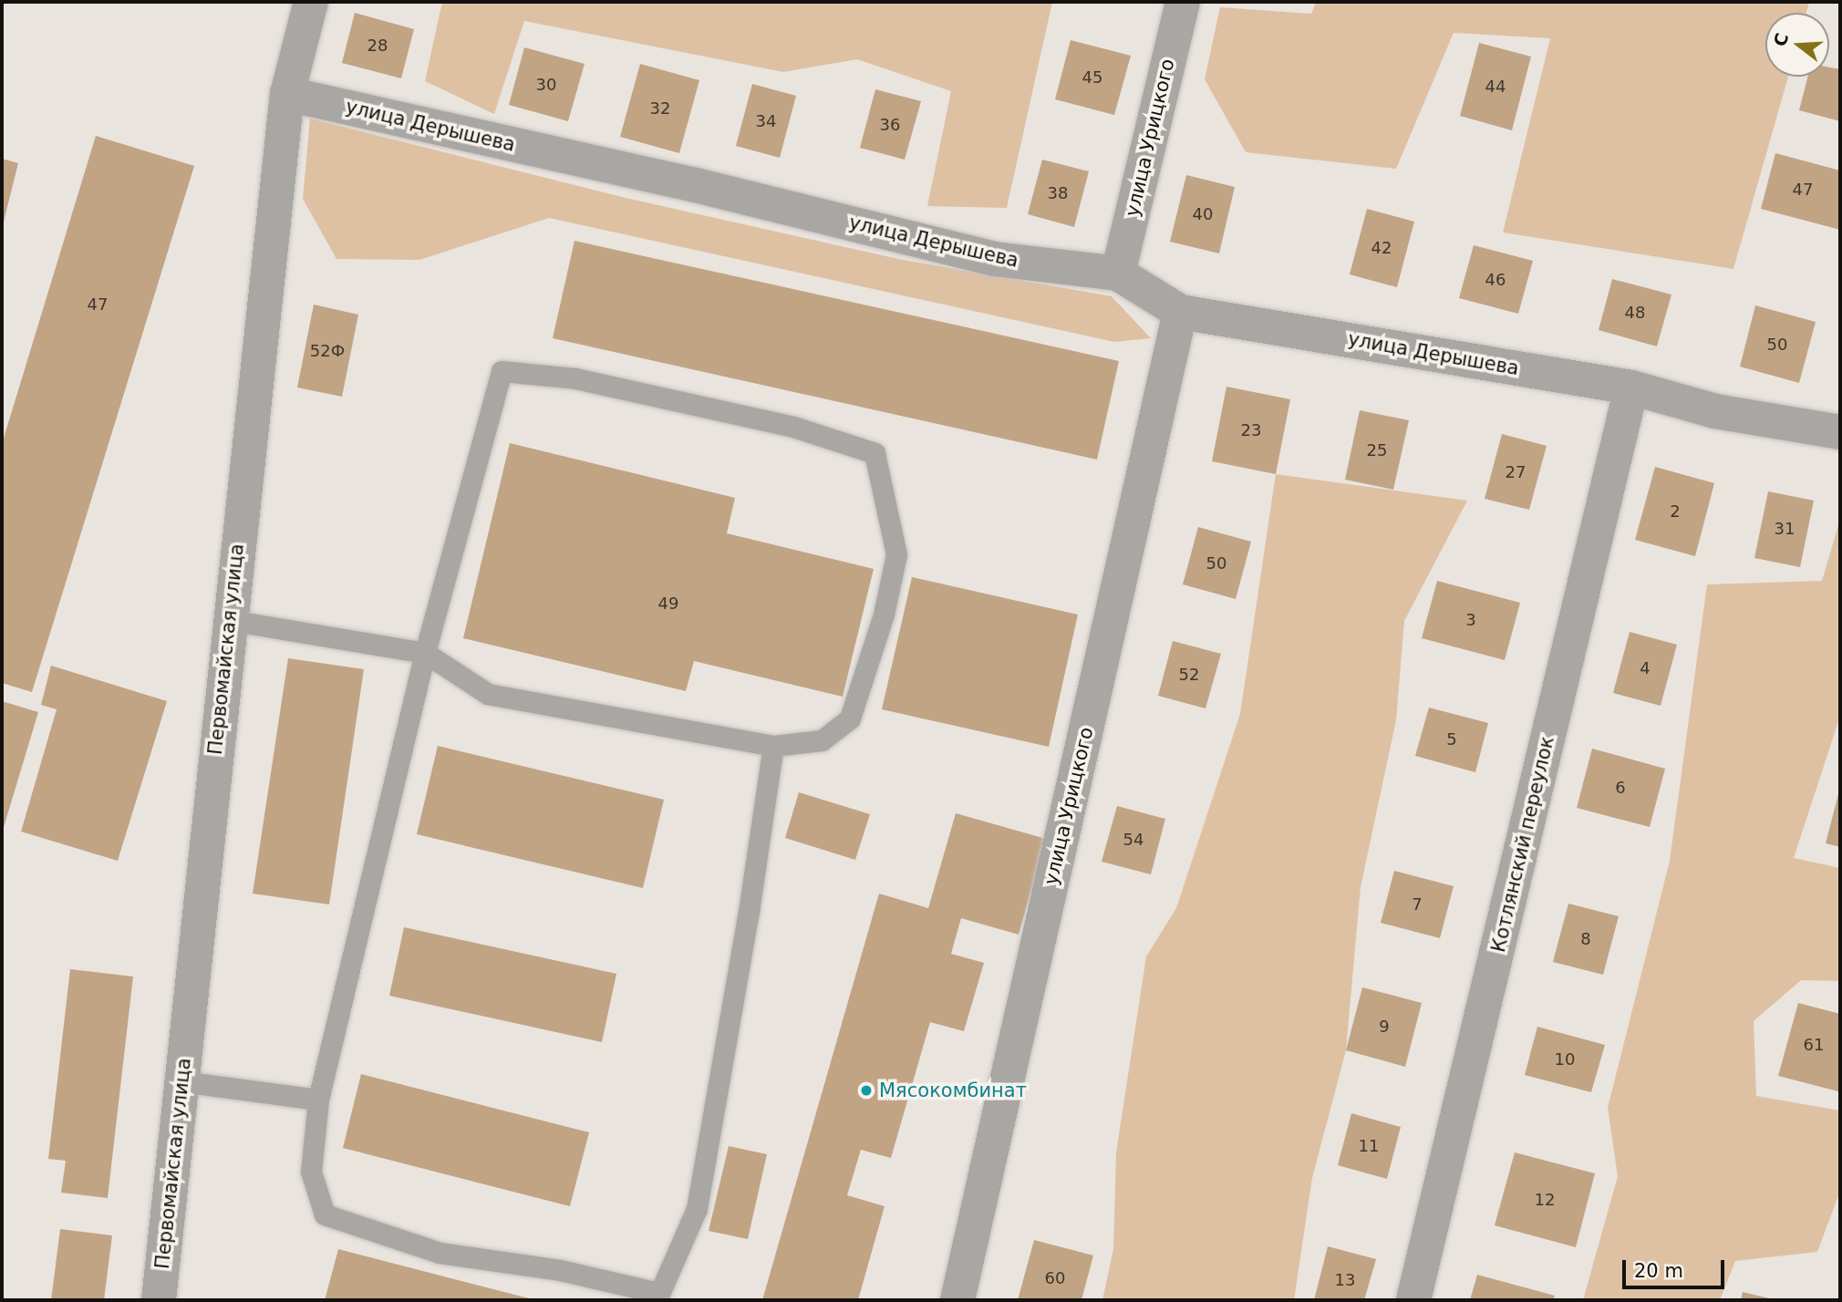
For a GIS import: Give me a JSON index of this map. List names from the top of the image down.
{
  "streets": {
    "street": [
      "улица Дерышева",
      "улица Урицкого",
      "Первомайская улица",
      "Котлянский переулок"
    ]
  },
  "crossings": [
    ["улица Дерышева", "улица Урицкого"],
    ["улица Дерышева", "Первомайская улица"],
    ["улица Дерышева", "Котлянский переулок"]
  ],
  "places": ["Мясокомбинат"],
  "house_numbers": [
    "28",
    "45",
    "30",
    "44",
    "32",
    "34",
    "36",
    "47",
    "38",
    "40",
    "42",
    "46",
    "47",
    "48",
    "50",
    "52Ф",
    "23",
    "25",
    "27",
    "2",
    "31",
    "50",
    "49",
    "3",
    "4",
    "52",
    "5",
    "6",
    "54",
    "7",
    "8",
    "9",
    "61",
    "10",
    "11",
    "12",
    "60",
    "13"
  ],
  "scale_bar": "20 m",
  "north": "left"
}
